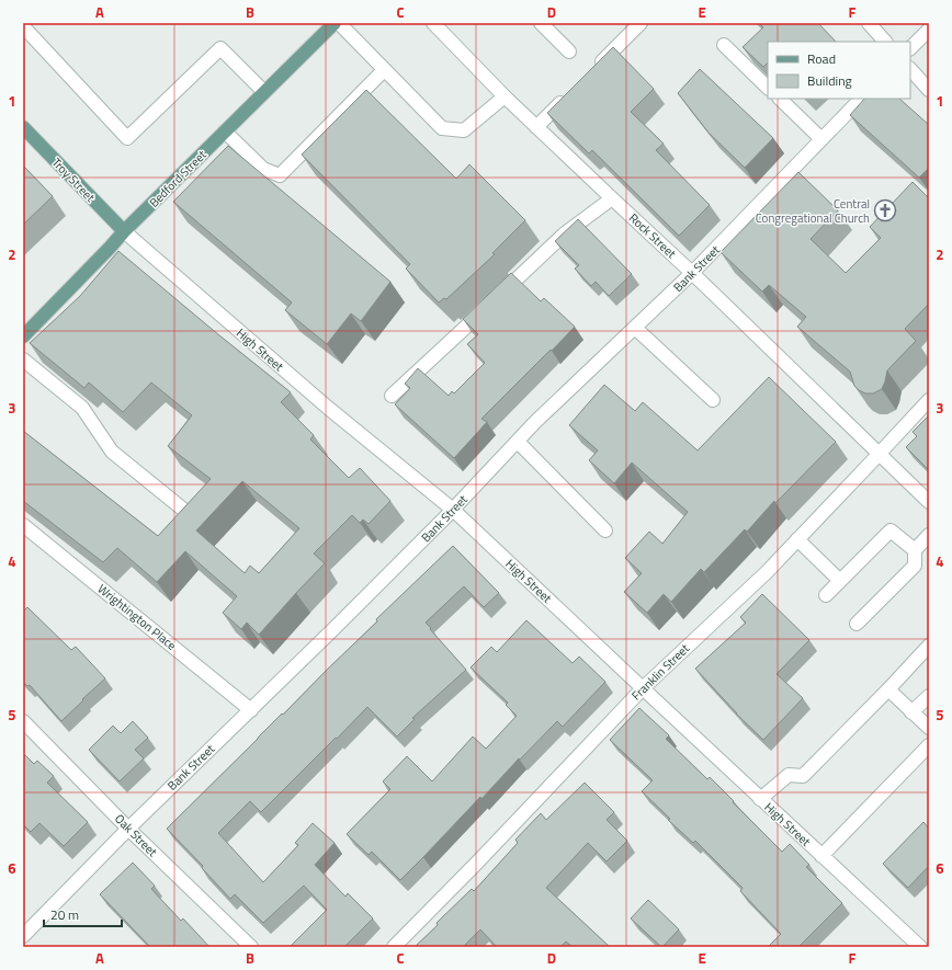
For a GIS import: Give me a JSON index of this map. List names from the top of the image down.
{
  "streets": {
    "main road": ["Bedford Street", "Troy Street"],
    "street": [
      "Rock Street",
      "Bank Street",
      "High Street",
      "Wrightington Place",
      "Franklin Street",
      "Oak Street"
    ]
  },
  "crossings": [
    ["Bedford Street", "Troy Street"],
    ["Bedford Street", "High Street"],
    ["Troy Street", "High Street"],
    ["Rock Street", "Bank Street"],
    ["Rock Street", "Franklin Street"],
    ["Bank Street", "High Street"],
    ["Bank Street", "Wrightington Place"],
    ["Bank Street", "Oak Street"],
    ["High Street", "Franklin Street"]
  ],
  "places": {
    "church": ["Central Congregational Church"]
  },
  "legend": ["Road", "Building"],
  "scale_bar": "20 m",
  "grid": {
    "columns": [
      "A",
      "B",
      "C",
      "D",
      "E",
      "F"
    ],
    "rows": [
      "1",
      "2",
      "3",
      "4",
      "5",
      "6"
    ]
  }
}
